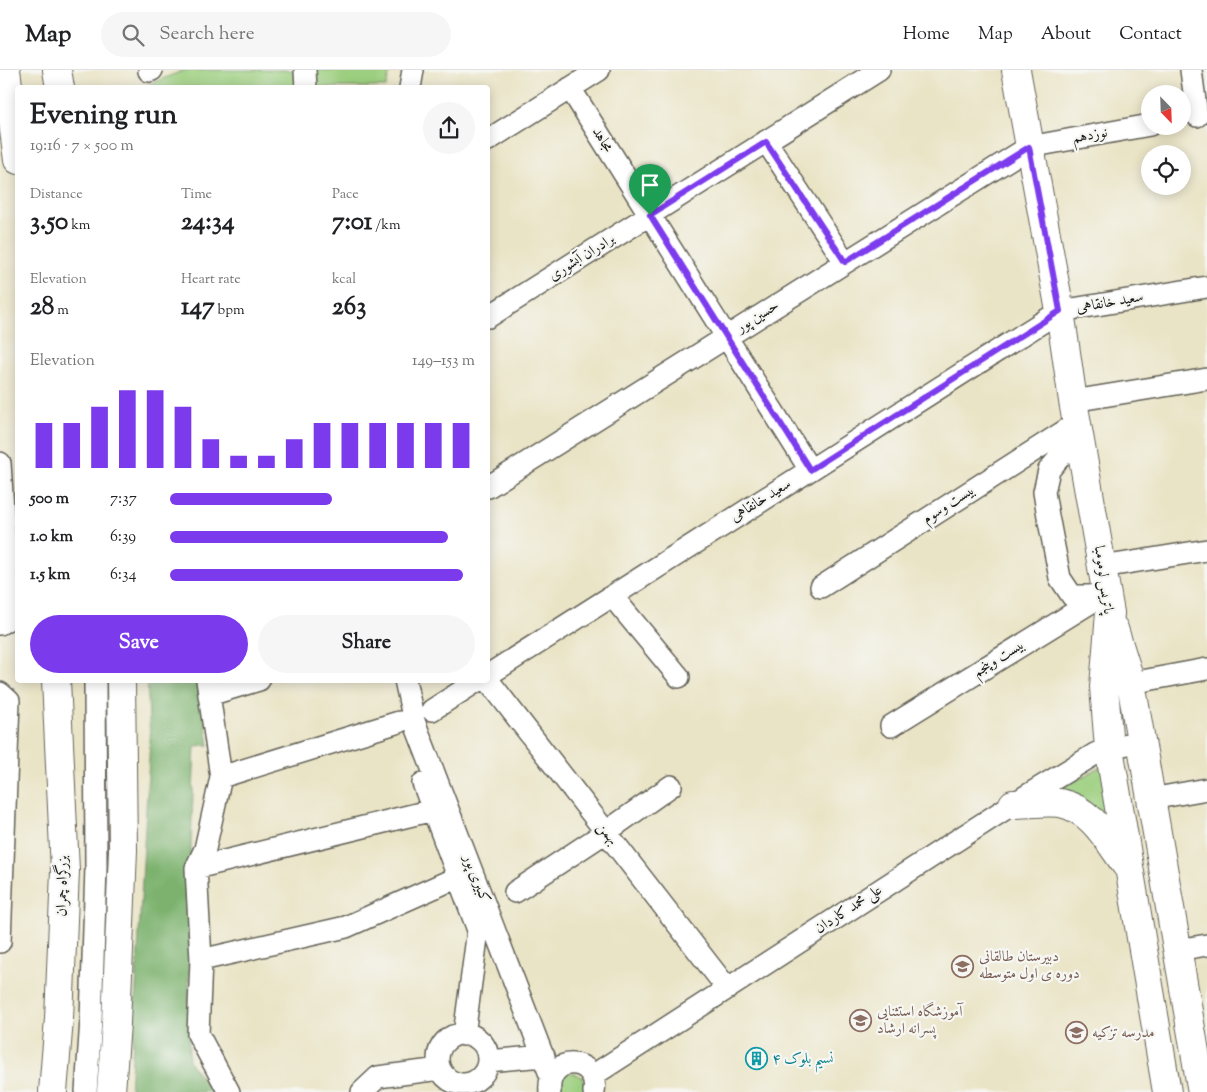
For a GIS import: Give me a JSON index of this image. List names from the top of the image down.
{
  "streets": {
    "main road": ["پاتریس لومومبا", "بزرگراه چمران"],
    "street": [
      "نوزدهم",
      "مجاهد",
      "برادران آبشوری",
      "سعید خانقاهی",
      "حسین پور",
      "بیست وسوم",
      "بیست وپنجم",
      "بهمن",
      "کبیری پور",
      "علی محمد کاردان"
    ]
  },
  "crossings": [
    ["نوزدهم", "حسین پور"],
    ["نوزدهم", "پاتریس لومومبا"],
    ["مجاهد", "برادران آبشوری"],
    ["مجاهد", "سعید خانقاهی"],
    ["مجاهد", "حسین پور"],
    ["سعید خانقاهی", "پاتریس لومومبا"],
    ["حسین پور", "پاتریس لومومبا"],
    ["بیست وسوم", "پاتریس لومومبا"],
    ["پاتریس لومومبا", "بیست وپنجم"],
    ["پاتریس لومومبا", "علی محمد کاردان"],
    ["بهمن", "علی محمد کاردان"]
  ],
  "places": {
    "school or university": ["دبیرستان طالقانی دوره ی اول متوسطه", "آموزشگاه استثنایی پسرانه ارشاد", "مدرسه تزکیه"],
    "building": ["نسیم بلوک ۴"]
  },
  "north": "bottom right",
  "page": {
    "header": "Map",
    "search": "Search here",
    "nav": [
      "Home",
      "Map",
      "About",
      "Contact"
    ],
    "heading": ["Evening run", "19:16 · 7 × 500 m"],
    "stats": [
      ["Distance", "3.50 km"],
      ["Time", "24:34"],
      ["Pace", "7:01 /km"],
      ["Elevation", "28 m"],
      ["Heart rate", "147 bpm"],
      ["kcal", "263"]
    ],
    "chart": ["Elevation", "149–153 m"],
    "list": [
      {
        "name": "500 m",
        "note": "7:37"
      },
      {
        "name": "1.0 km",
        "note": "6:39"
      },
      {
        "name": "1.5 km",
        "note": "6:34"
      }
    ],
    "buttons": ["Save", "Share"]
  }
}
